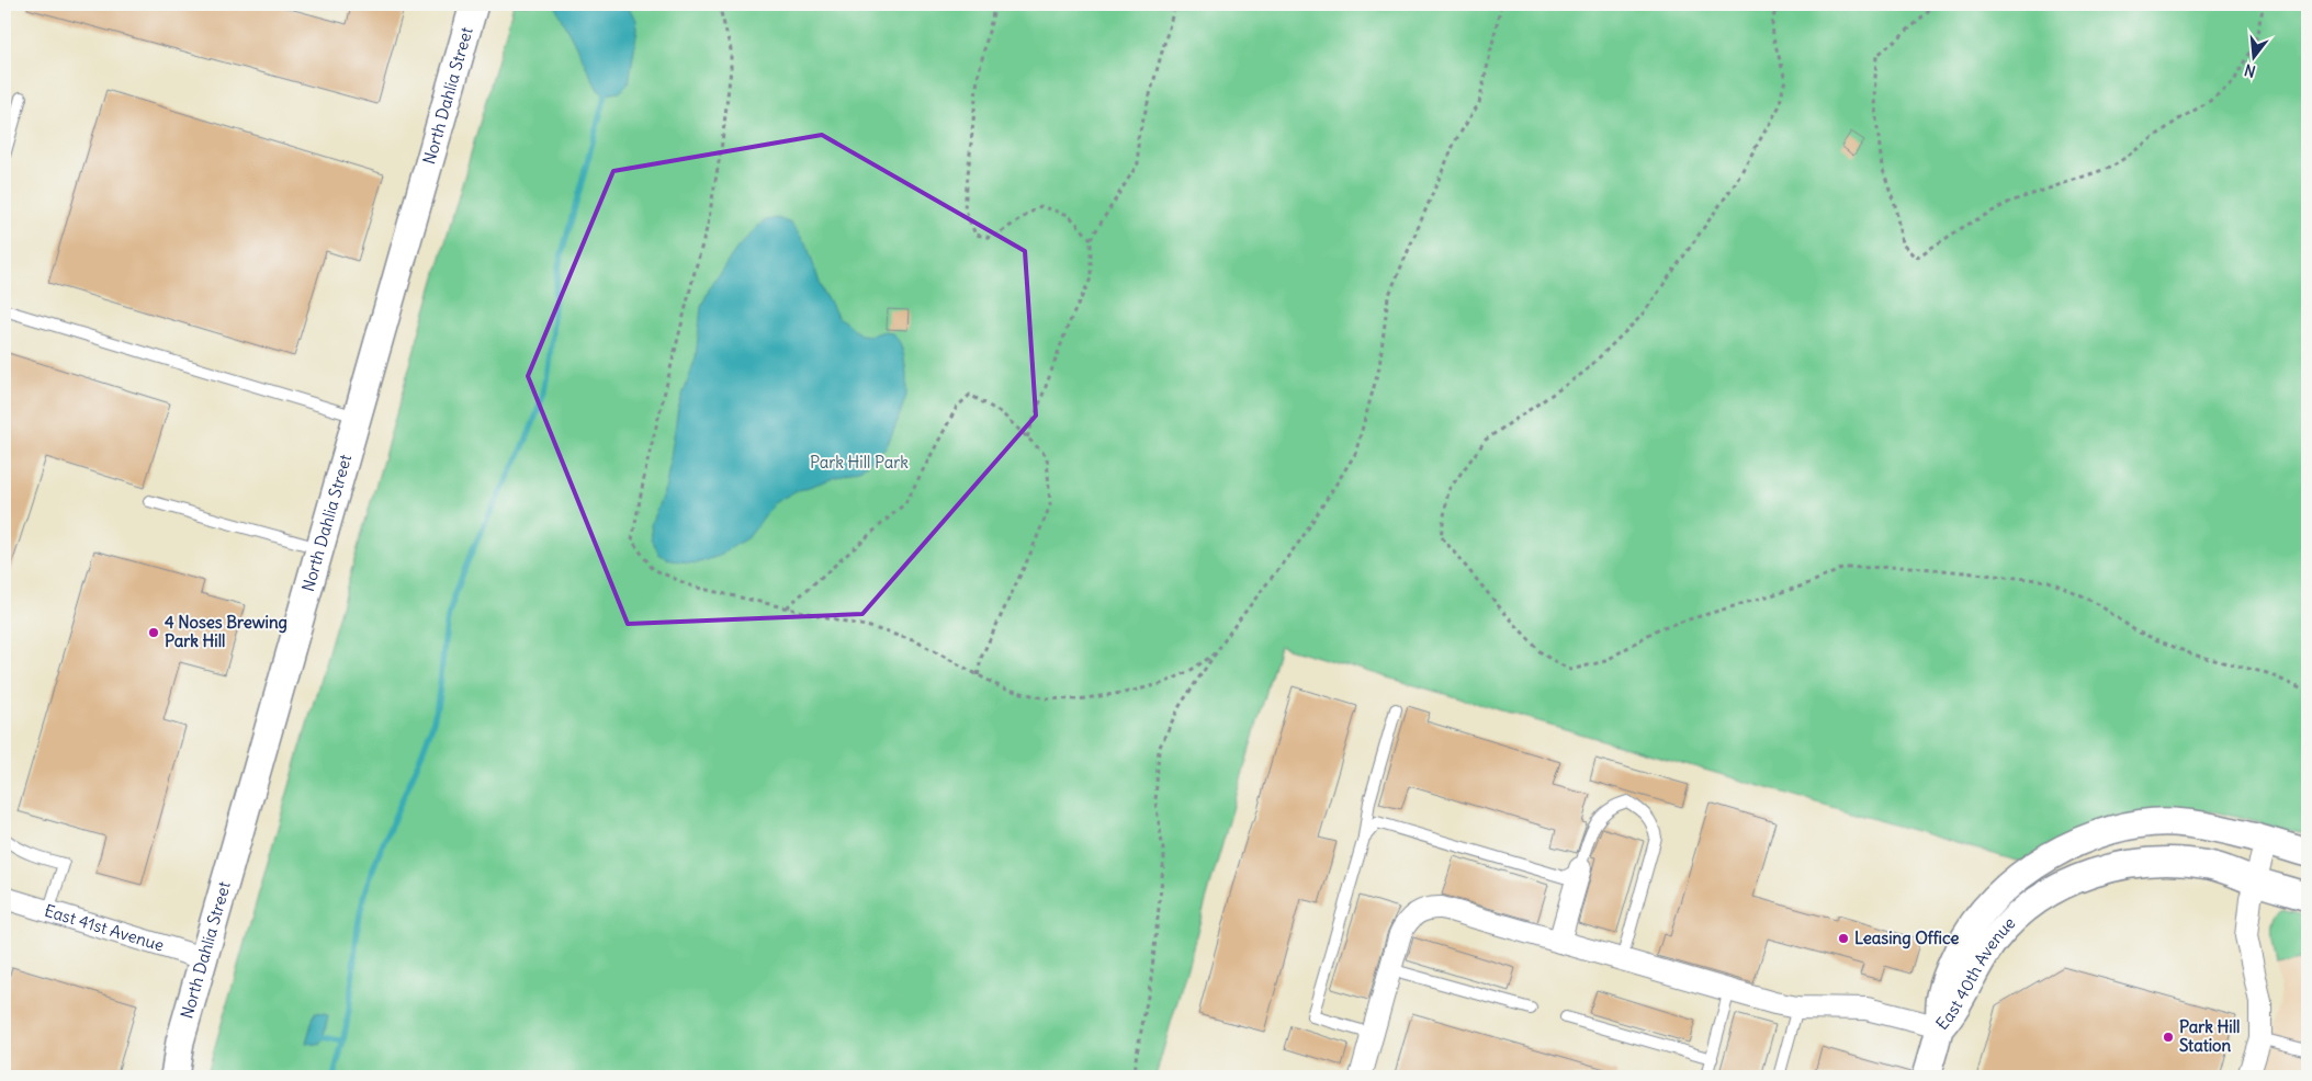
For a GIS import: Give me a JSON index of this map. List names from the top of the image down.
{
  "streets": {
    "street": ["North Dahlia Street", "East 41st Avenue", "East 40th Avenue"]
  },
  "crossings": [
    ["North Dahlia Street", "East 41st Avenue"]
  ],
  "parks": ["Park Hill Park"],
  "places": ["4 Noses Brewing Park Hill", "Leasing Office", "Park Hill Station"],
  "north": "bottom"
}
